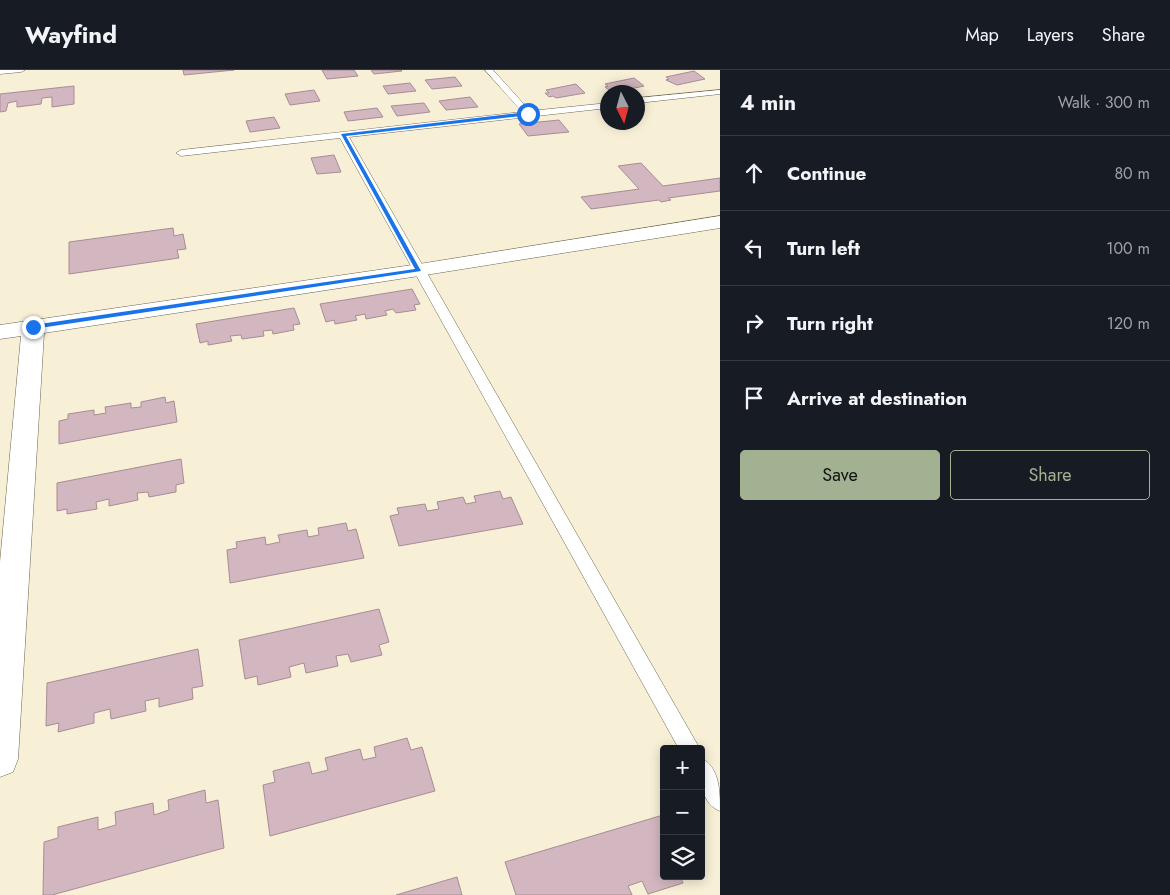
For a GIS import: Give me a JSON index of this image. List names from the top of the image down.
{
  "north": "bottom",
  "page": {
    "header": "Wayfind",
    "nav": ["Map", "Layers", "Share"],
    "heading": ["4 min", "Walk · 300 m"],
    "list": [
      ["Continue", "80 m"],
      ["Turn left", "100 m"],
      ["Turn right", "120 m"],
      "Arrive at destination"
    ],
    "buttons": ["Save", "Share"],
    "map_buttons": ["+", "−"]
  }
}
